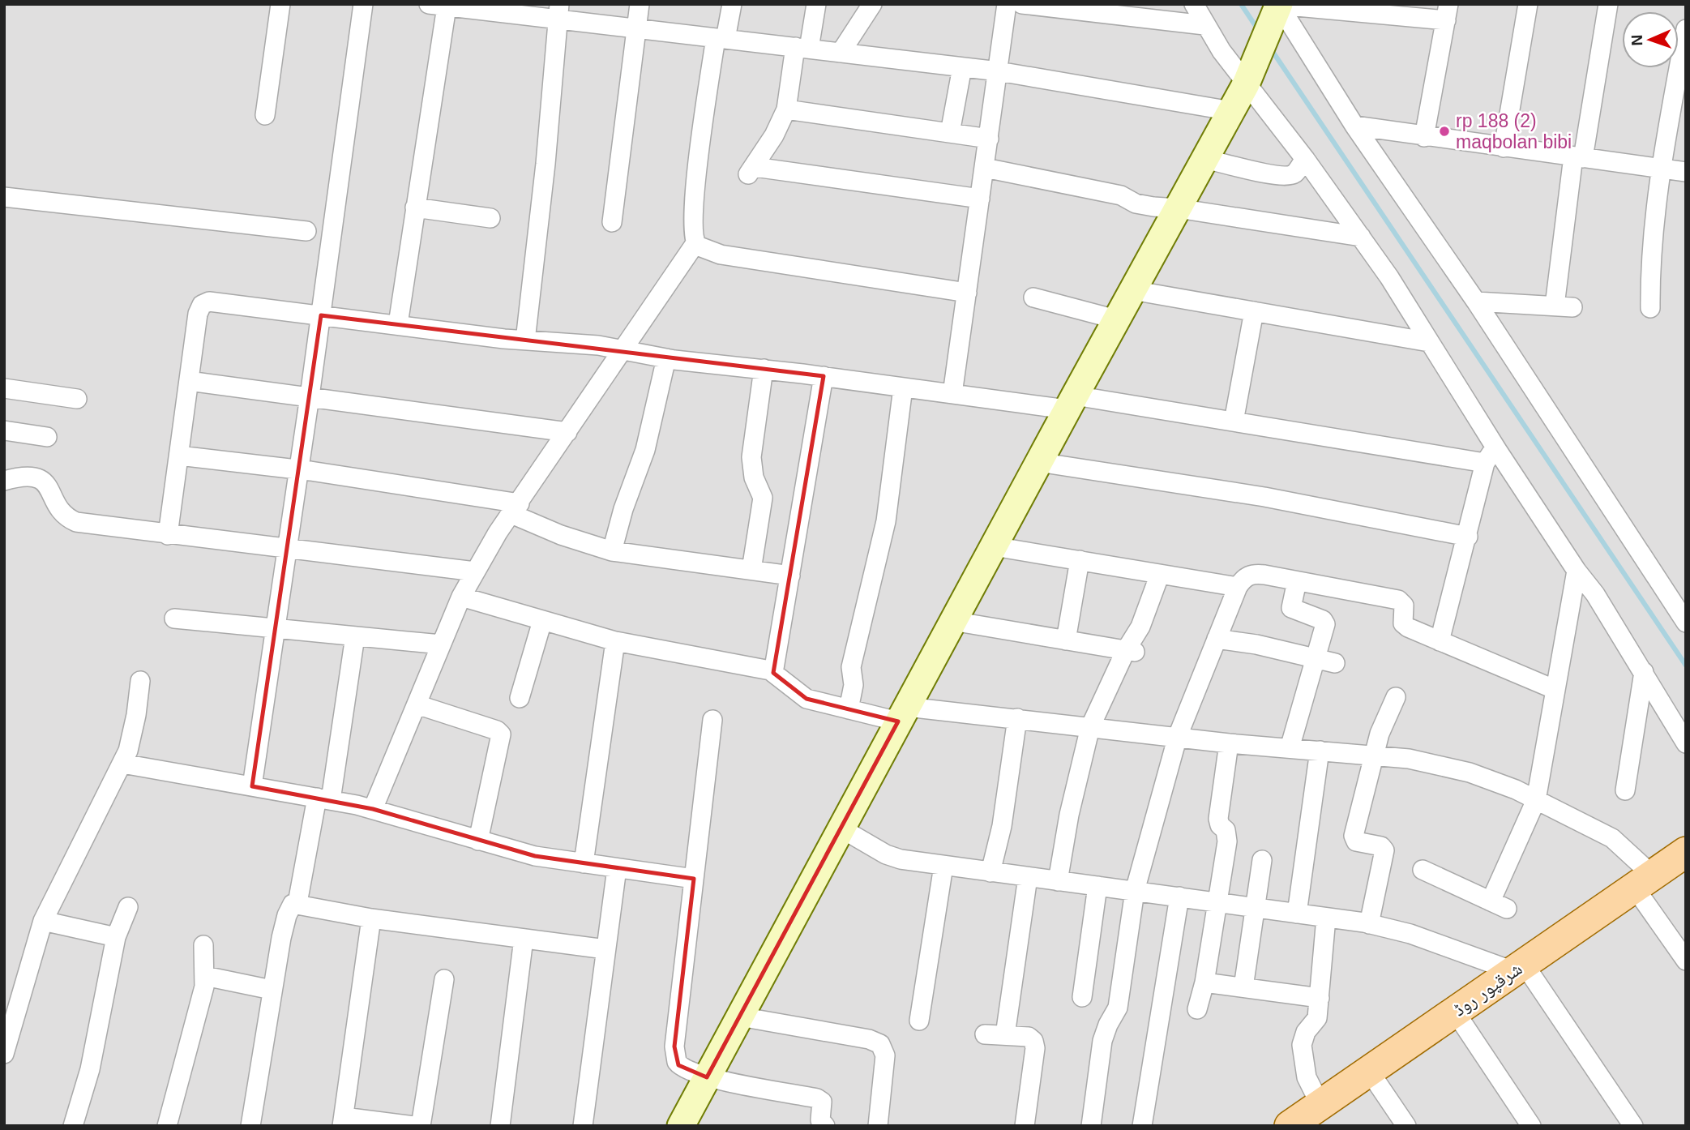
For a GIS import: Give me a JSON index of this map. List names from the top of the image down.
{
  "streets": {
    "main road": ["شرقپور روڈ"]
  },
  "places": ["rp 188 (2) maqbolan bibi"],
  "north": "left"
}
